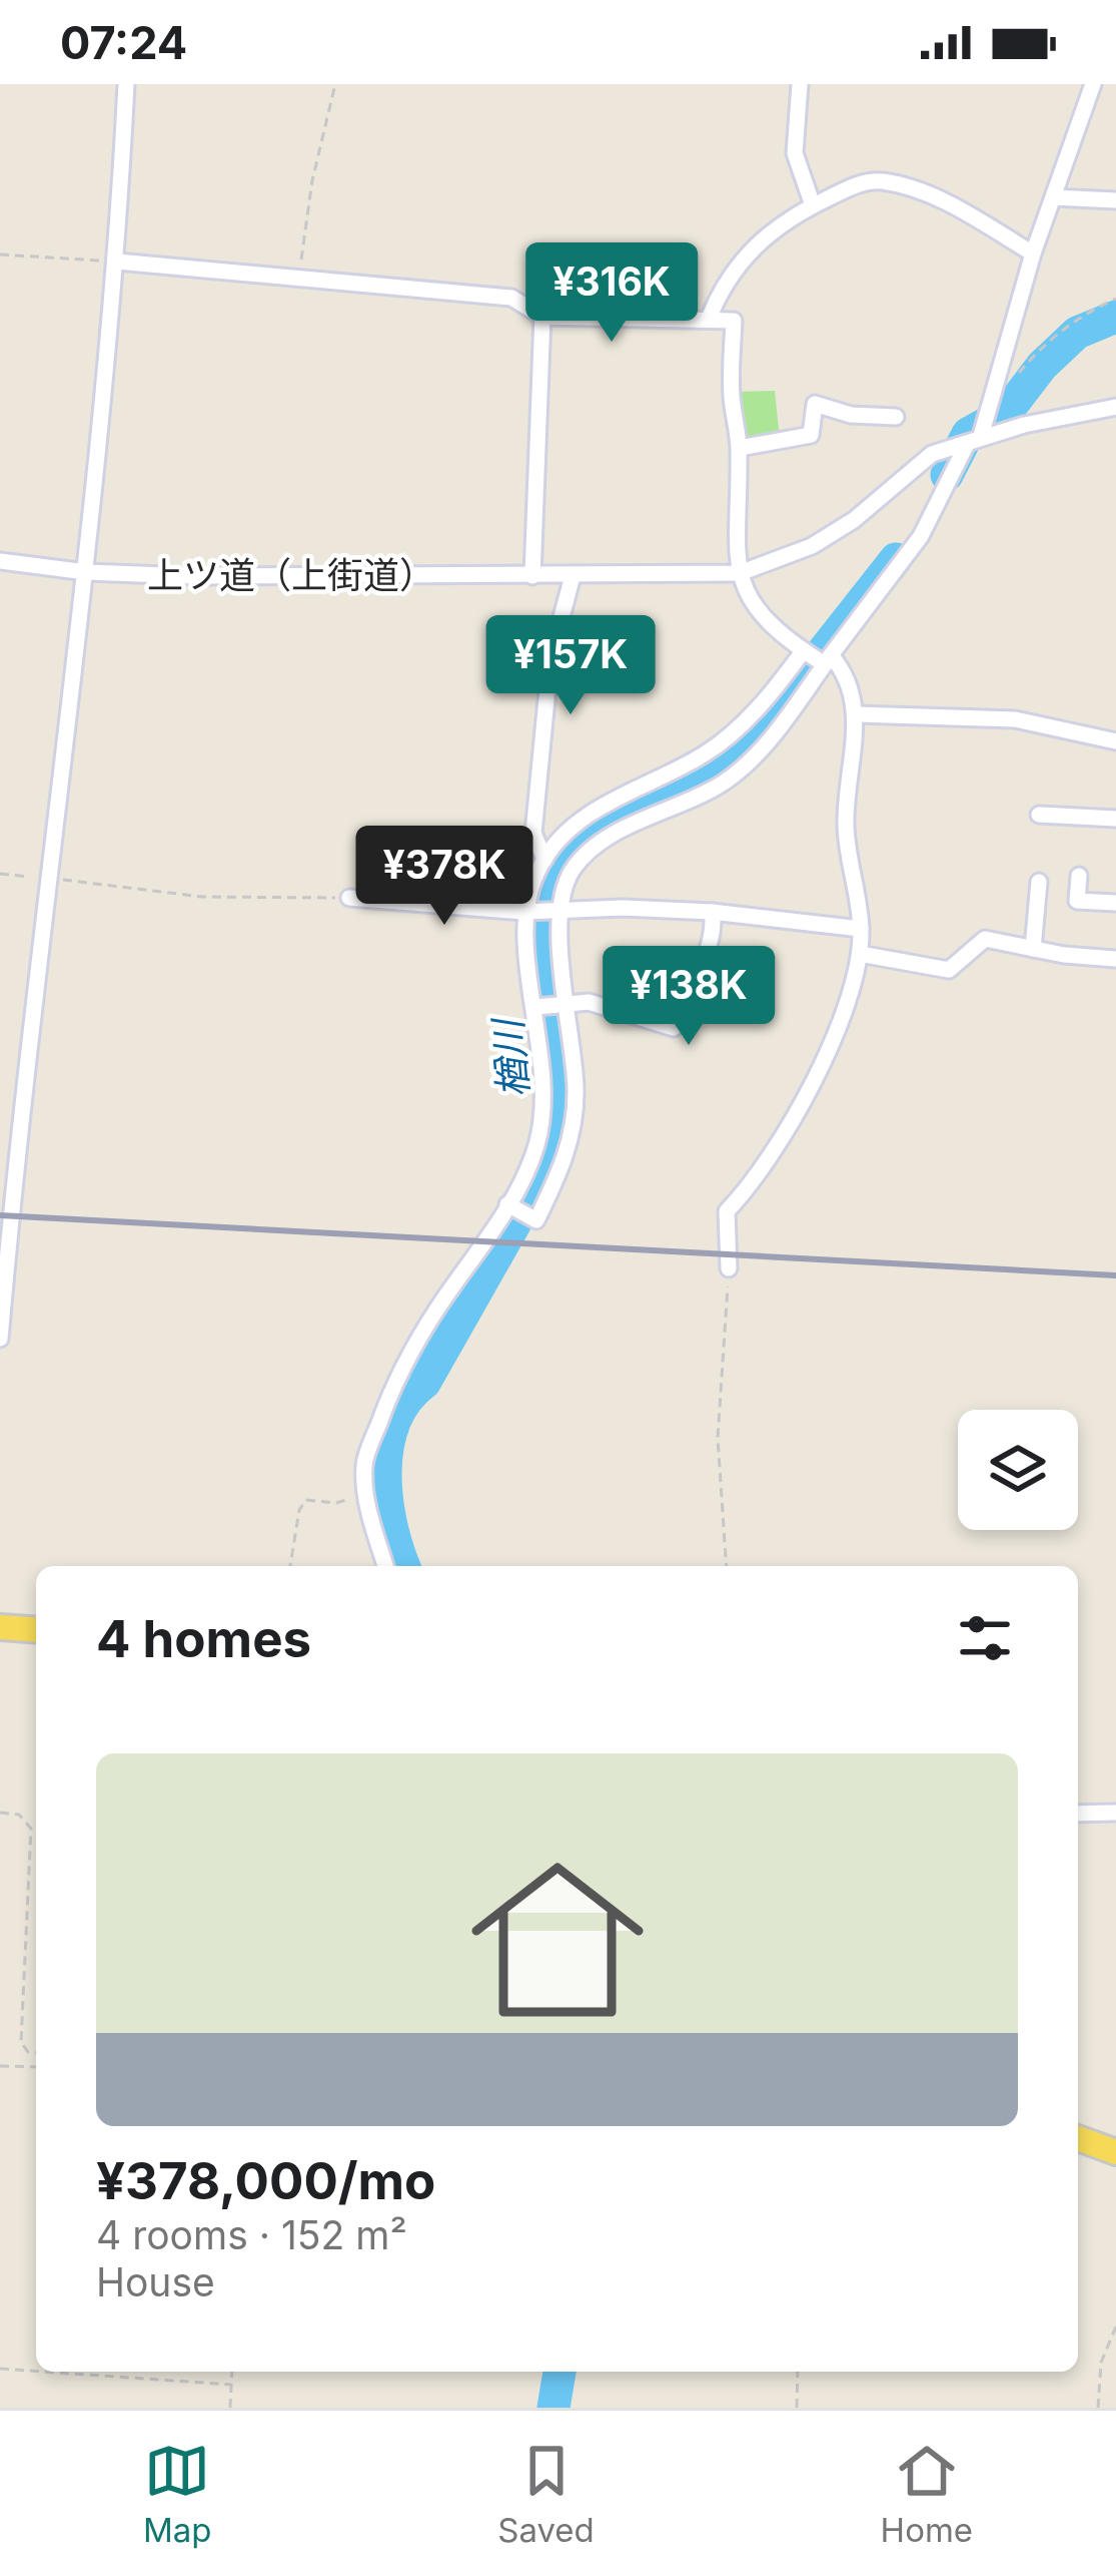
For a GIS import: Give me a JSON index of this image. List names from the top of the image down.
{
  "streets": {
    "street": ["上ツ道（上街道）"]
  },
  "water": ["楢川"],
  "page": {
    "status": "07:24",
    "price": [
      "¥316K",
      "¥157K",
      "¥378K",
      "¥138K"
    ],
    "heading": "4 homes",
    "list": [
      {
        "name": "¥378,000/mo",
        "note": "4 rooms · 152 m² · House"
      }
    ],
    "tabs": ["Map", "Saved", "Home"]
  }
}
